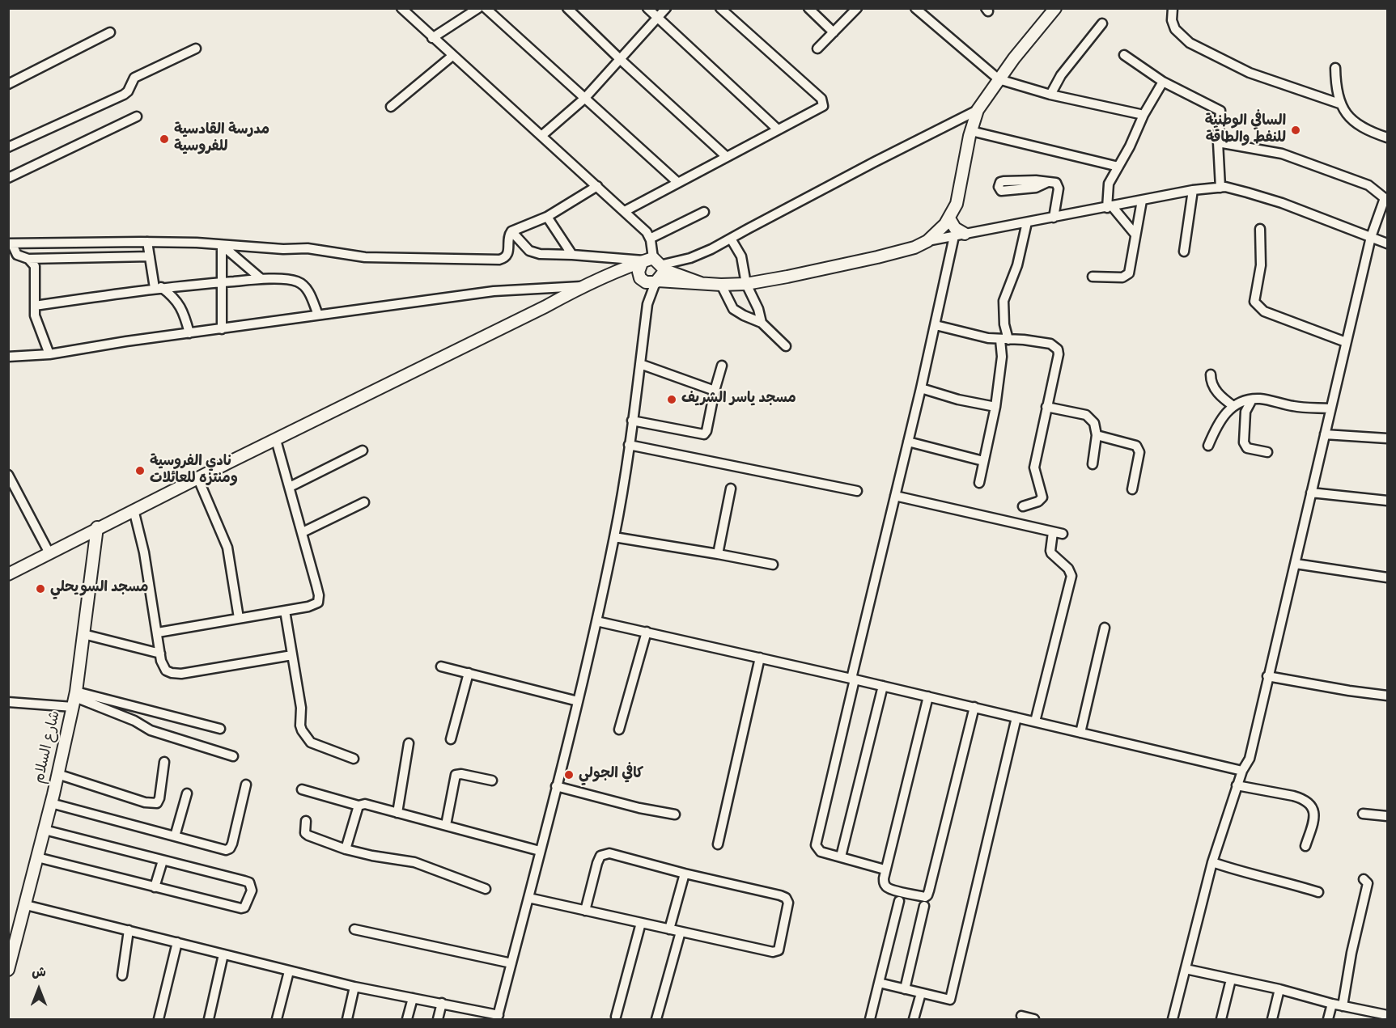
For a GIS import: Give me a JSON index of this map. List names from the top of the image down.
{
  "streets": {
    "main road": ["شارع السلام"]
  },
  "places": [
    "السافي الوطنية للنفط والطاقة",
    "مدرسة القادسية للفروسية",
    "مسجد ياسر الشريف",
    "نادي الفروسية ومنتزه للعائلات",
    "مسجد السويحلي",
    "كافي الجولي"
  ],
  "north": "top"
}
